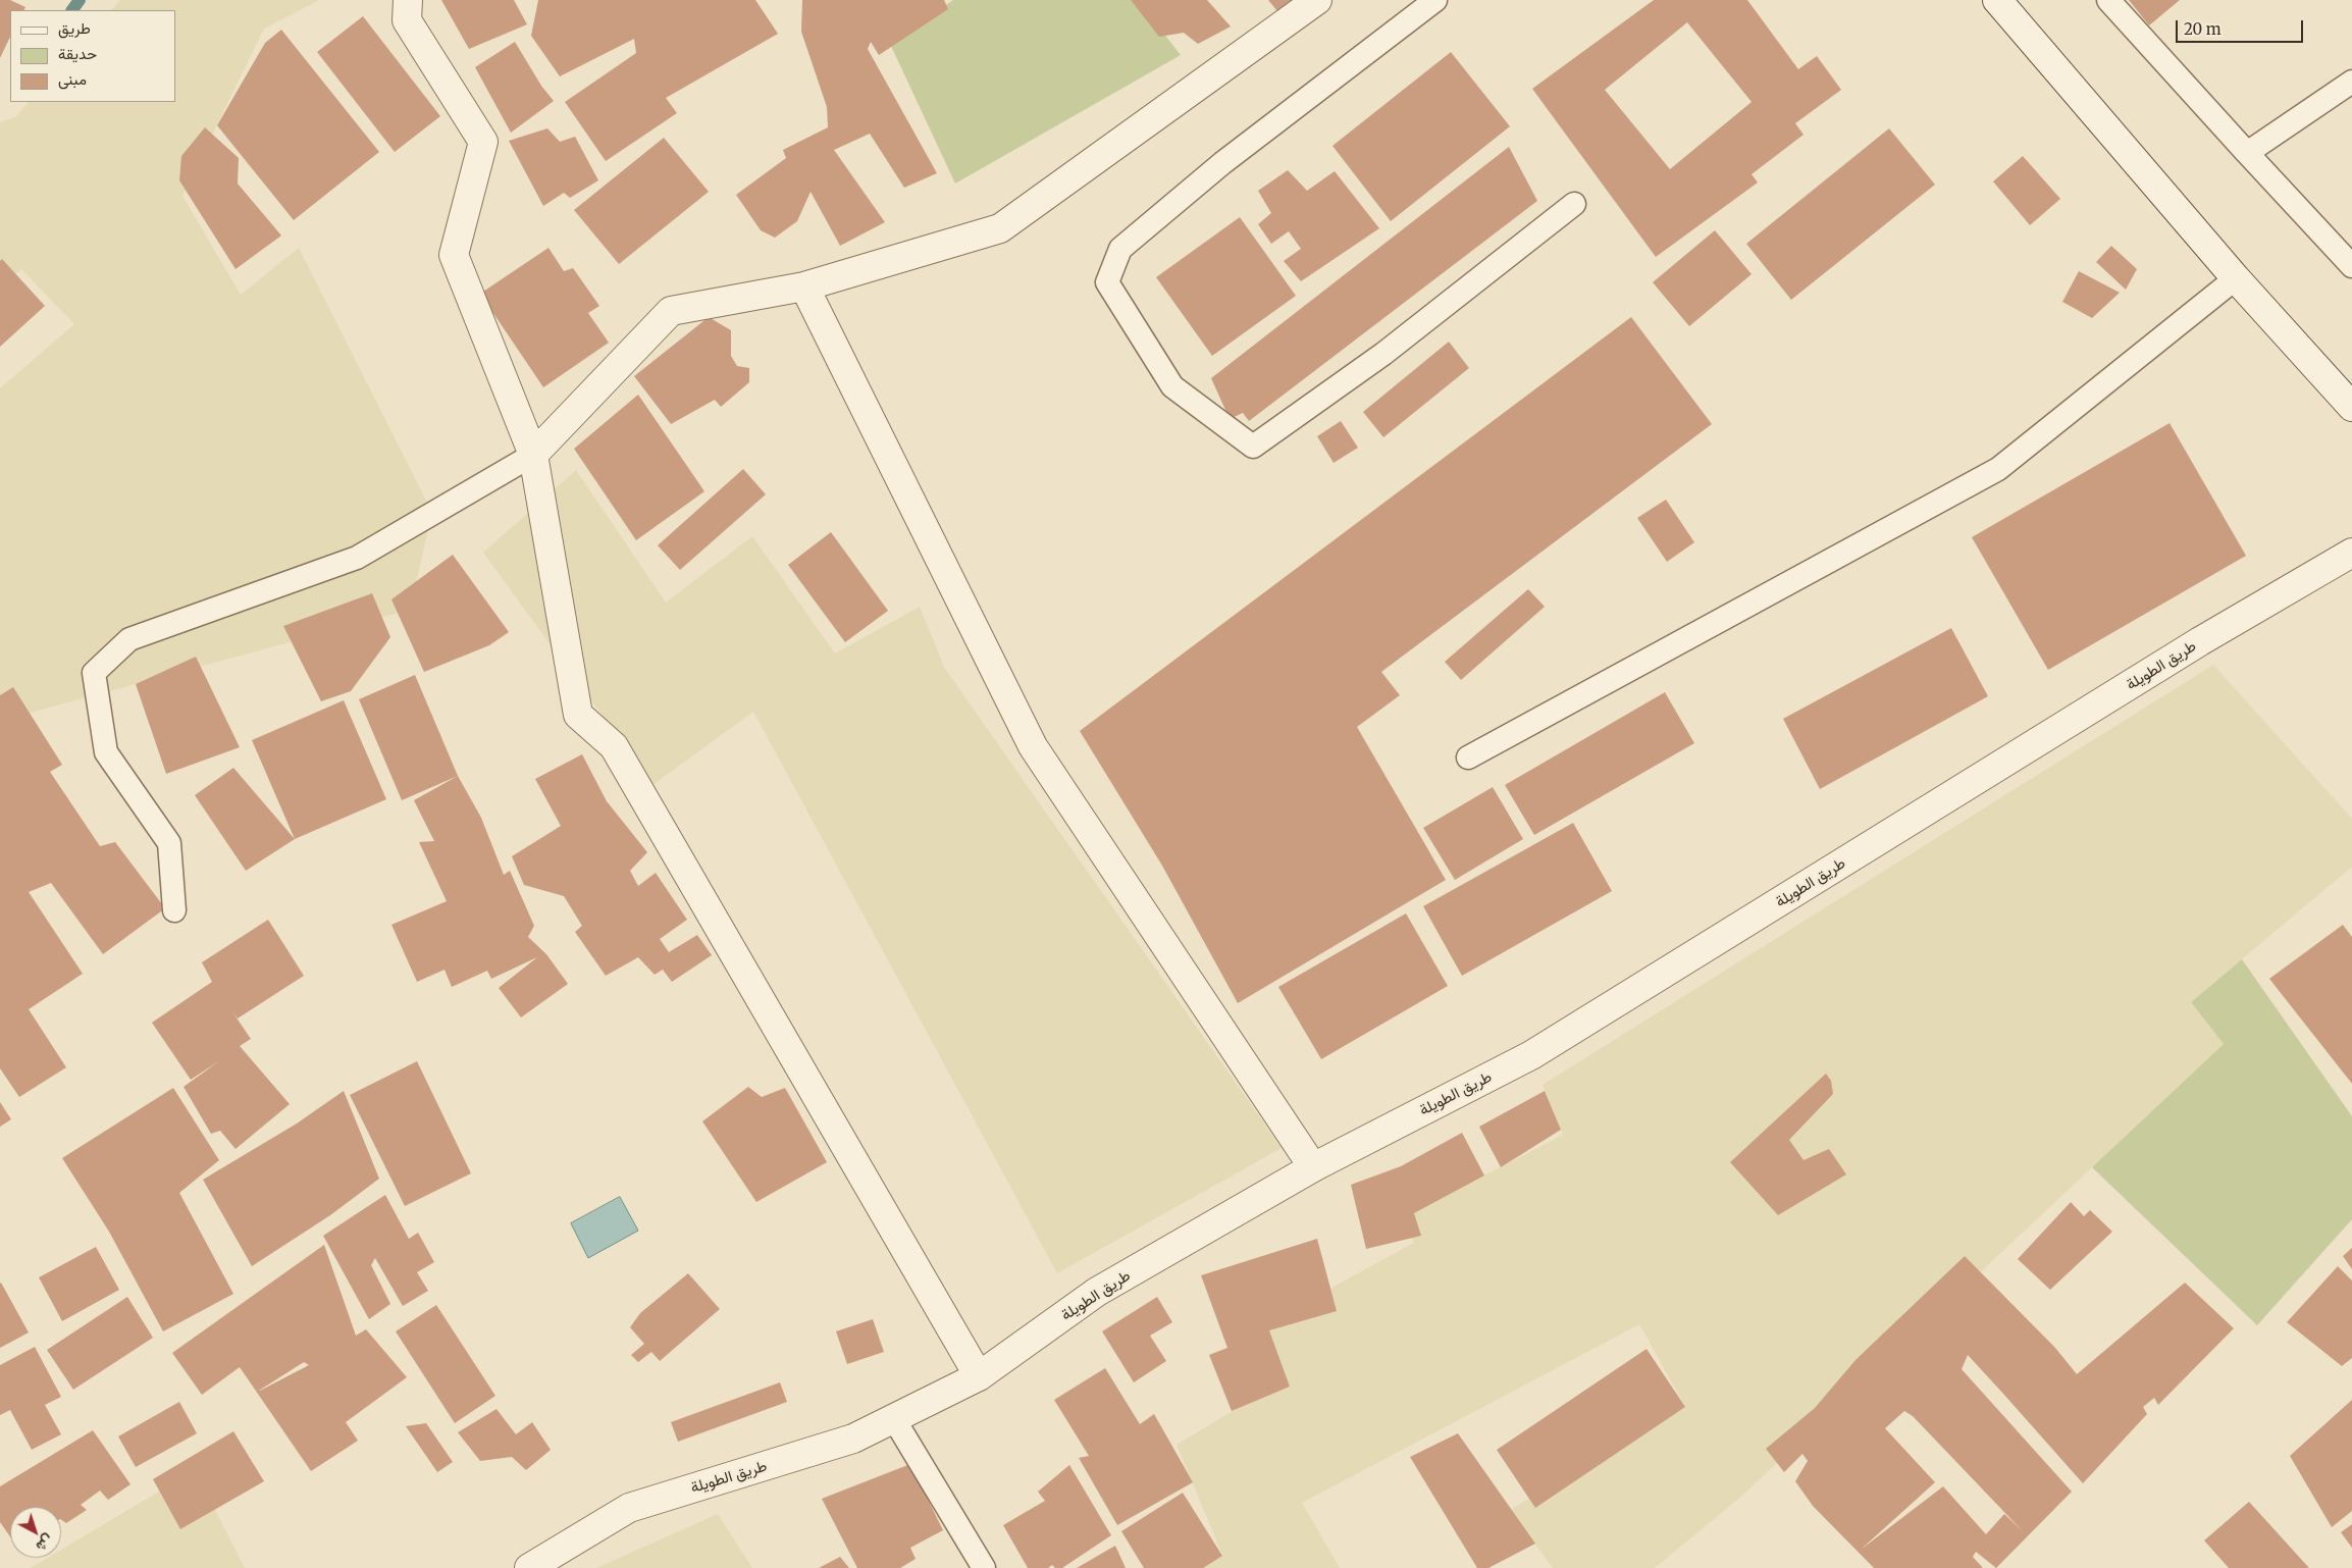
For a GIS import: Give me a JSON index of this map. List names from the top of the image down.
{
  "streets": {
    "street": ["طريق الطويلة"]
  },
  "legend": ["طريق", "حديقة", "مبنى"],
  "scale_bar": "20 m",
  "north": "bottom right"
}
